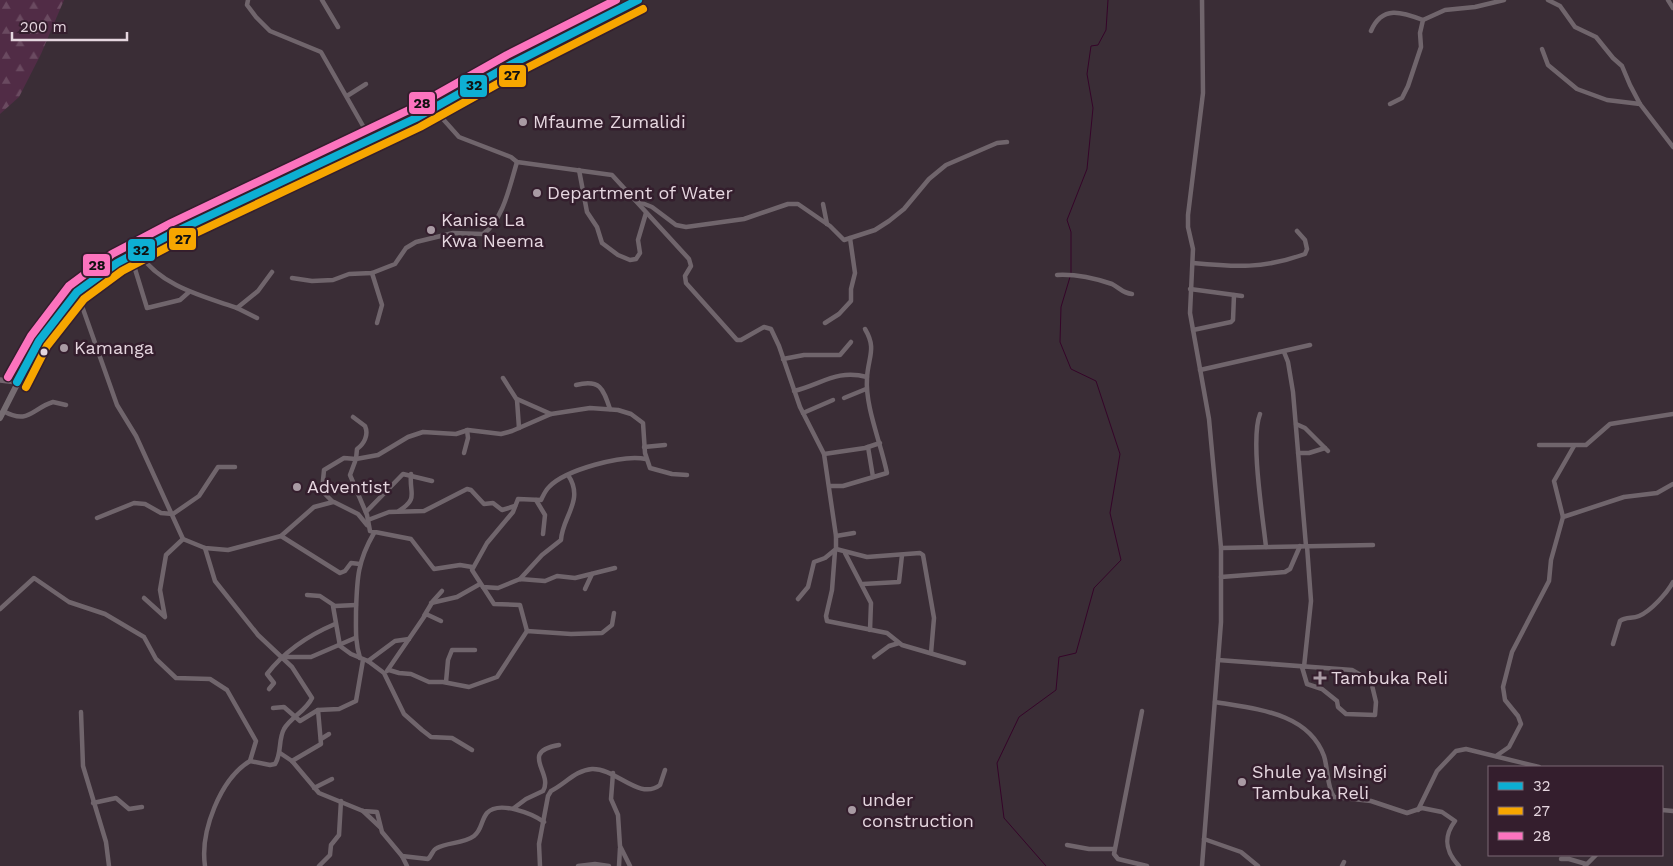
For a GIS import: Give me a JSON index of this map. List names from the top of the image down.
{
  "places": {
    "other": [
      "Mfaume Zumalidi",
      "Department of Water",
      "Kanisa La Kwa Neema",
      "Kamanga",
      "Adventist",
      "Shule ya Msingi Tambuka Reli",
      "under construction"
    ],
    "health": ["Tambuka Reli"]
  },
  "lines": ["transit line 32", "transit line 28", "transit line 27"],
  "legend": ["32", "27", "28"],
  "scale_bar": "200 m"
}
